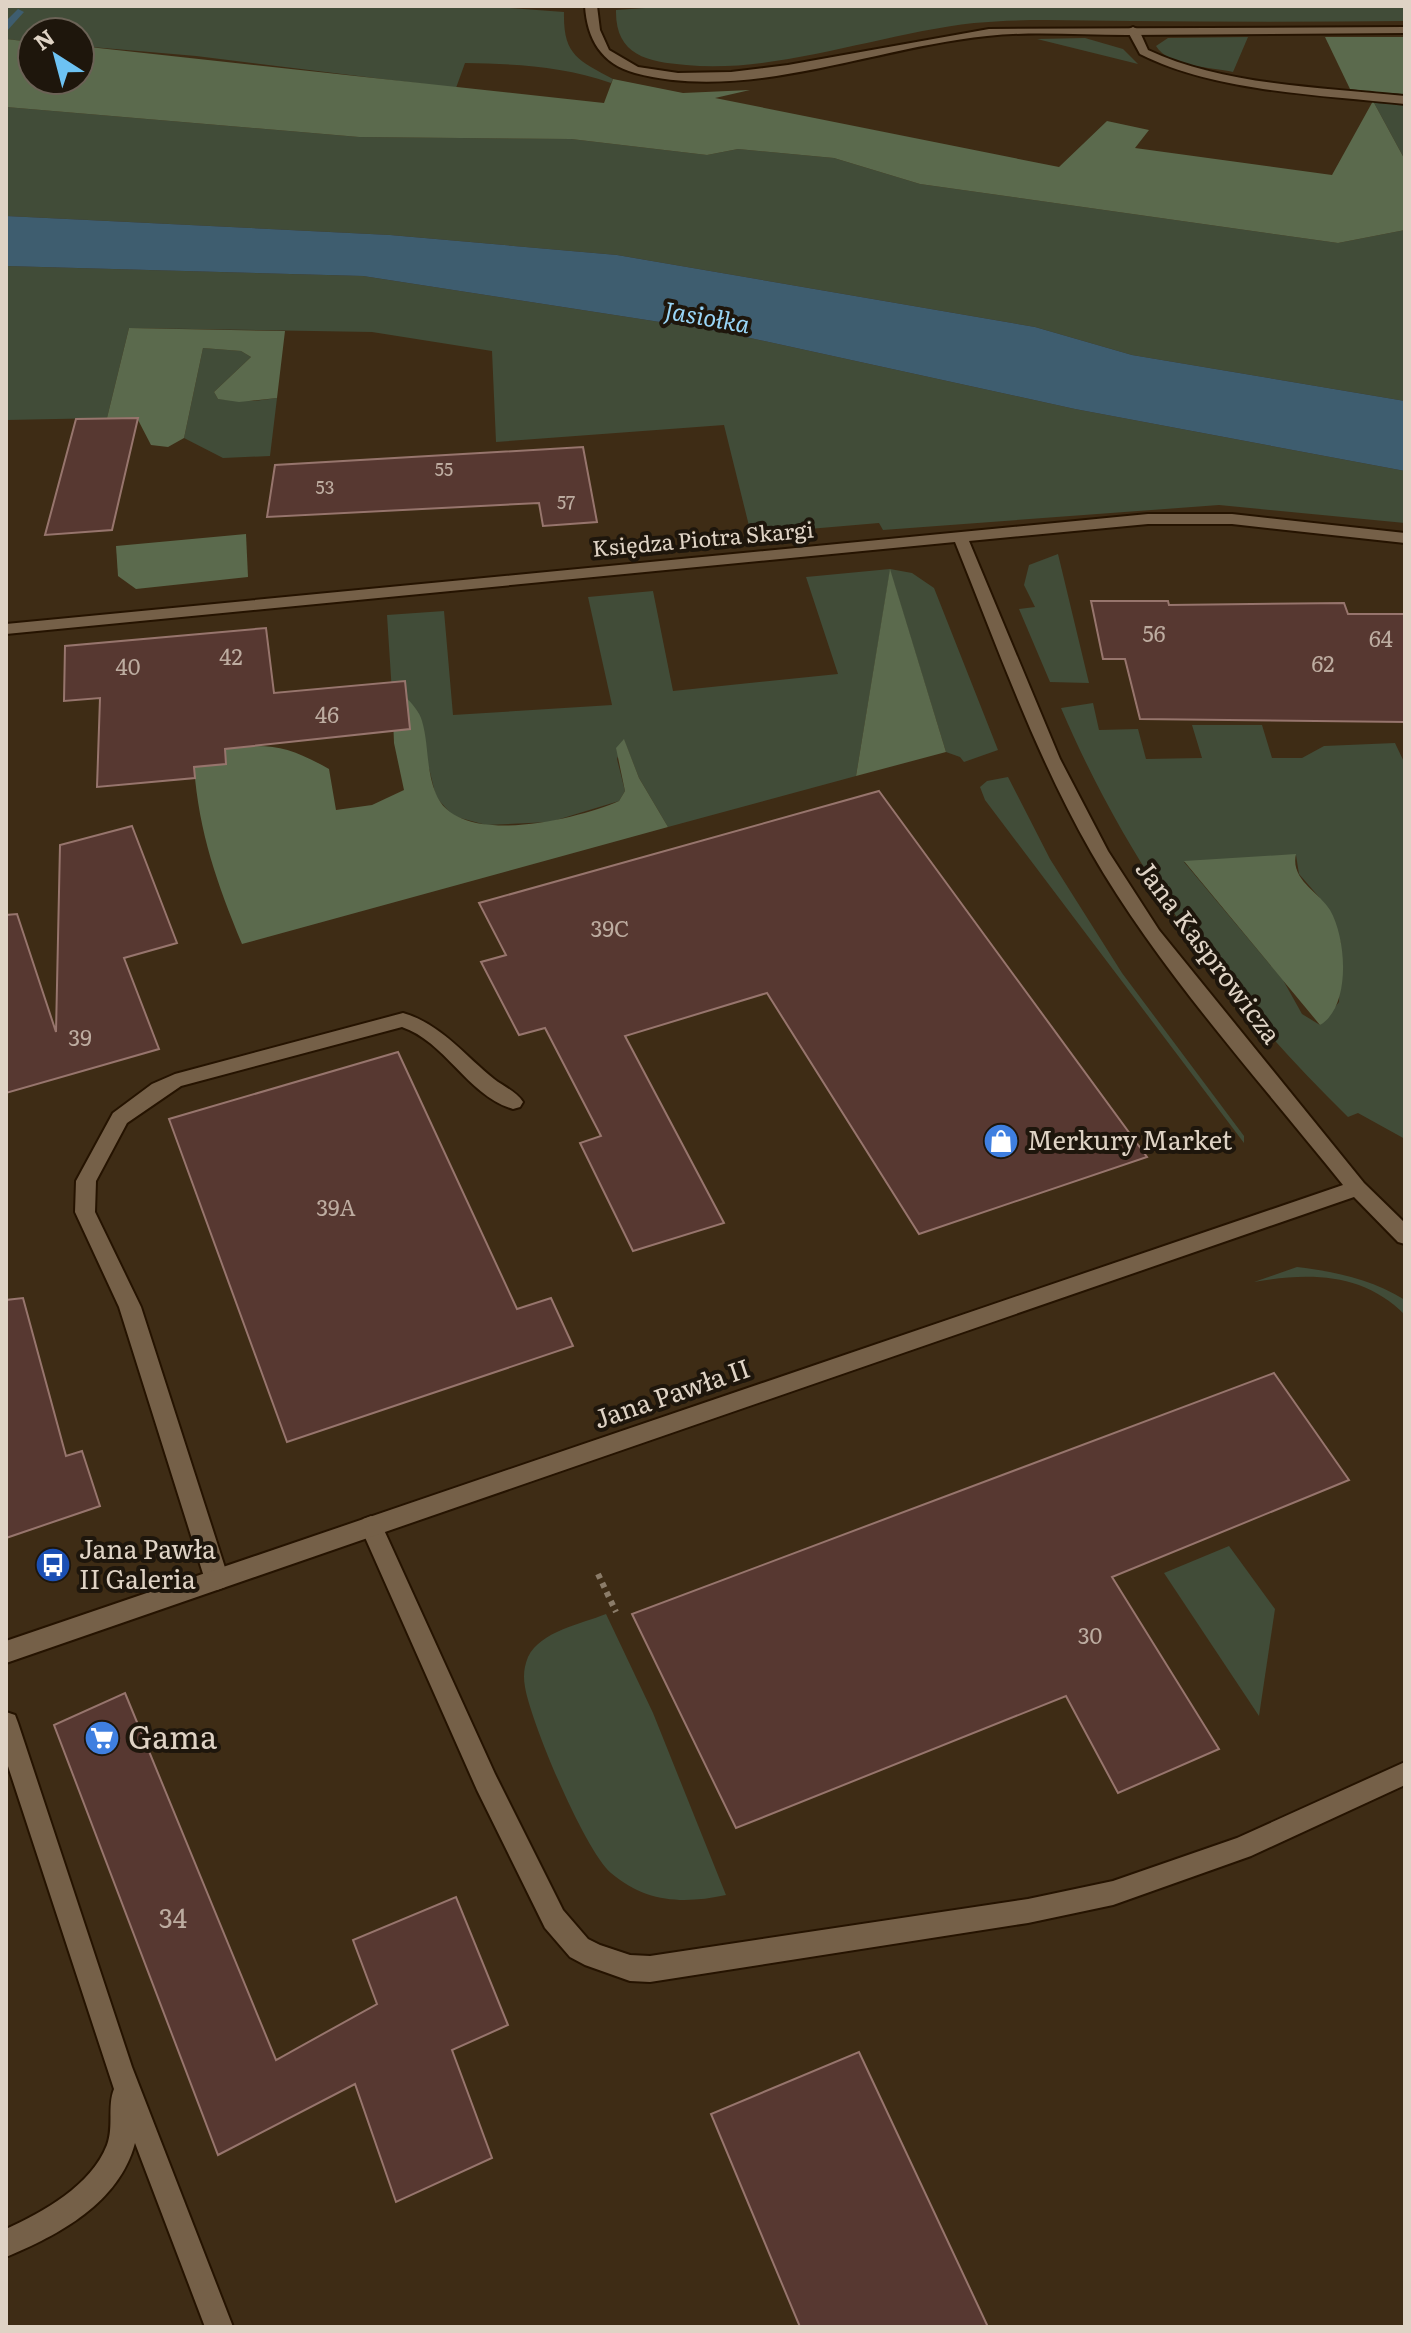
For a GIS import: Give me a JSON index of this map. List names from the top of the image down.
{
  "streets": {
    "street": ["Księdza Piotra Skargi", "Jana Kasprowicza", "Jana Pawła II"]
  },
  "crossings": [
    ["Księdza Piotra Skargi", "Jana Kasprowicza"],
    ["Jana Kasprowicza", "Jana Pawła II"]
  ],
  "water": ["Jasiołka"],
  "places": {
    "shop": ["Merkury Market"],
    "bus stop": ["Jana Pawła II Galeria"],
    "supermarket": ["Gama"]
  },
  "house_numbers": [
    "55",
    "53",
    "57",
    "56",
    "64",
    "42",
    "62",
    "40",
    "46",
    "39C",
    "39",
    "39A",
    "30",
    "34"
  ],
  "north": "top left"
}
